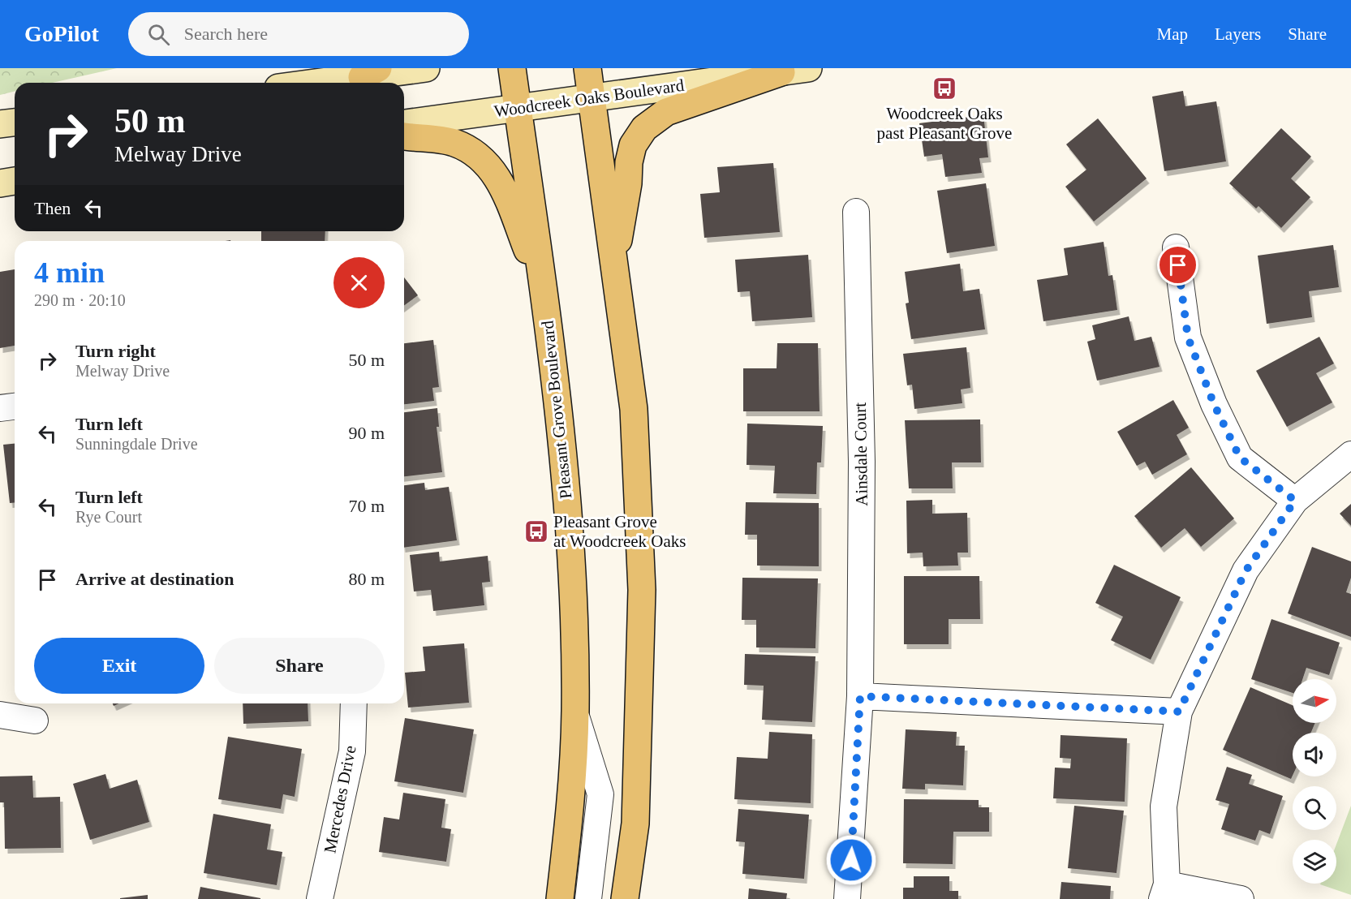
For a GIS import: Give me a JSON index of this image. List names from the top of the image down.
{
  "streets": {
    "main road": ["Woodcreek Oaks Boulevard", "Pleasant Grove Boulevard"],
    "street": ["Ainsdale Court", "Mercedes Drive"]
  },
  "crossings": [
    ["Woodcreek Oaks Boulevard", "Pleasant Grove Boulevard"]
  ],
  "places": {
    "bus stop": ["Woodcreek Oaks past Pleasant Grove", "Pleasant Grove at Woodcreek Oaks"]
  },
  "north": "right",
  "page": {
    "header": "GoPilot",
    "search": "Search here",
    "nav": ["Map", "Layers", "Share"],
    "turn": ["50 m", "Melway Drive"],
    "then": "Then",
    "heading": ["4 min", "290 m · 20:10"],
    "list": [
      {
        "name": "Turn right",
        "note": "Melway Drive",
        "value": "50 m"
      },
      {
        "name": "Turn left",
        "note": "Sunningdale Drive",
        "value": "90 m"
      },
      {
        "name": "Turn left",
        "note": "Rye Court",
        "value": "70 m"
      },
      {
        "name": "Arrive at destination",
        "value": "80 m"
      }
    ],
    "buttons": ["Exit", "Share"]
  }
}
